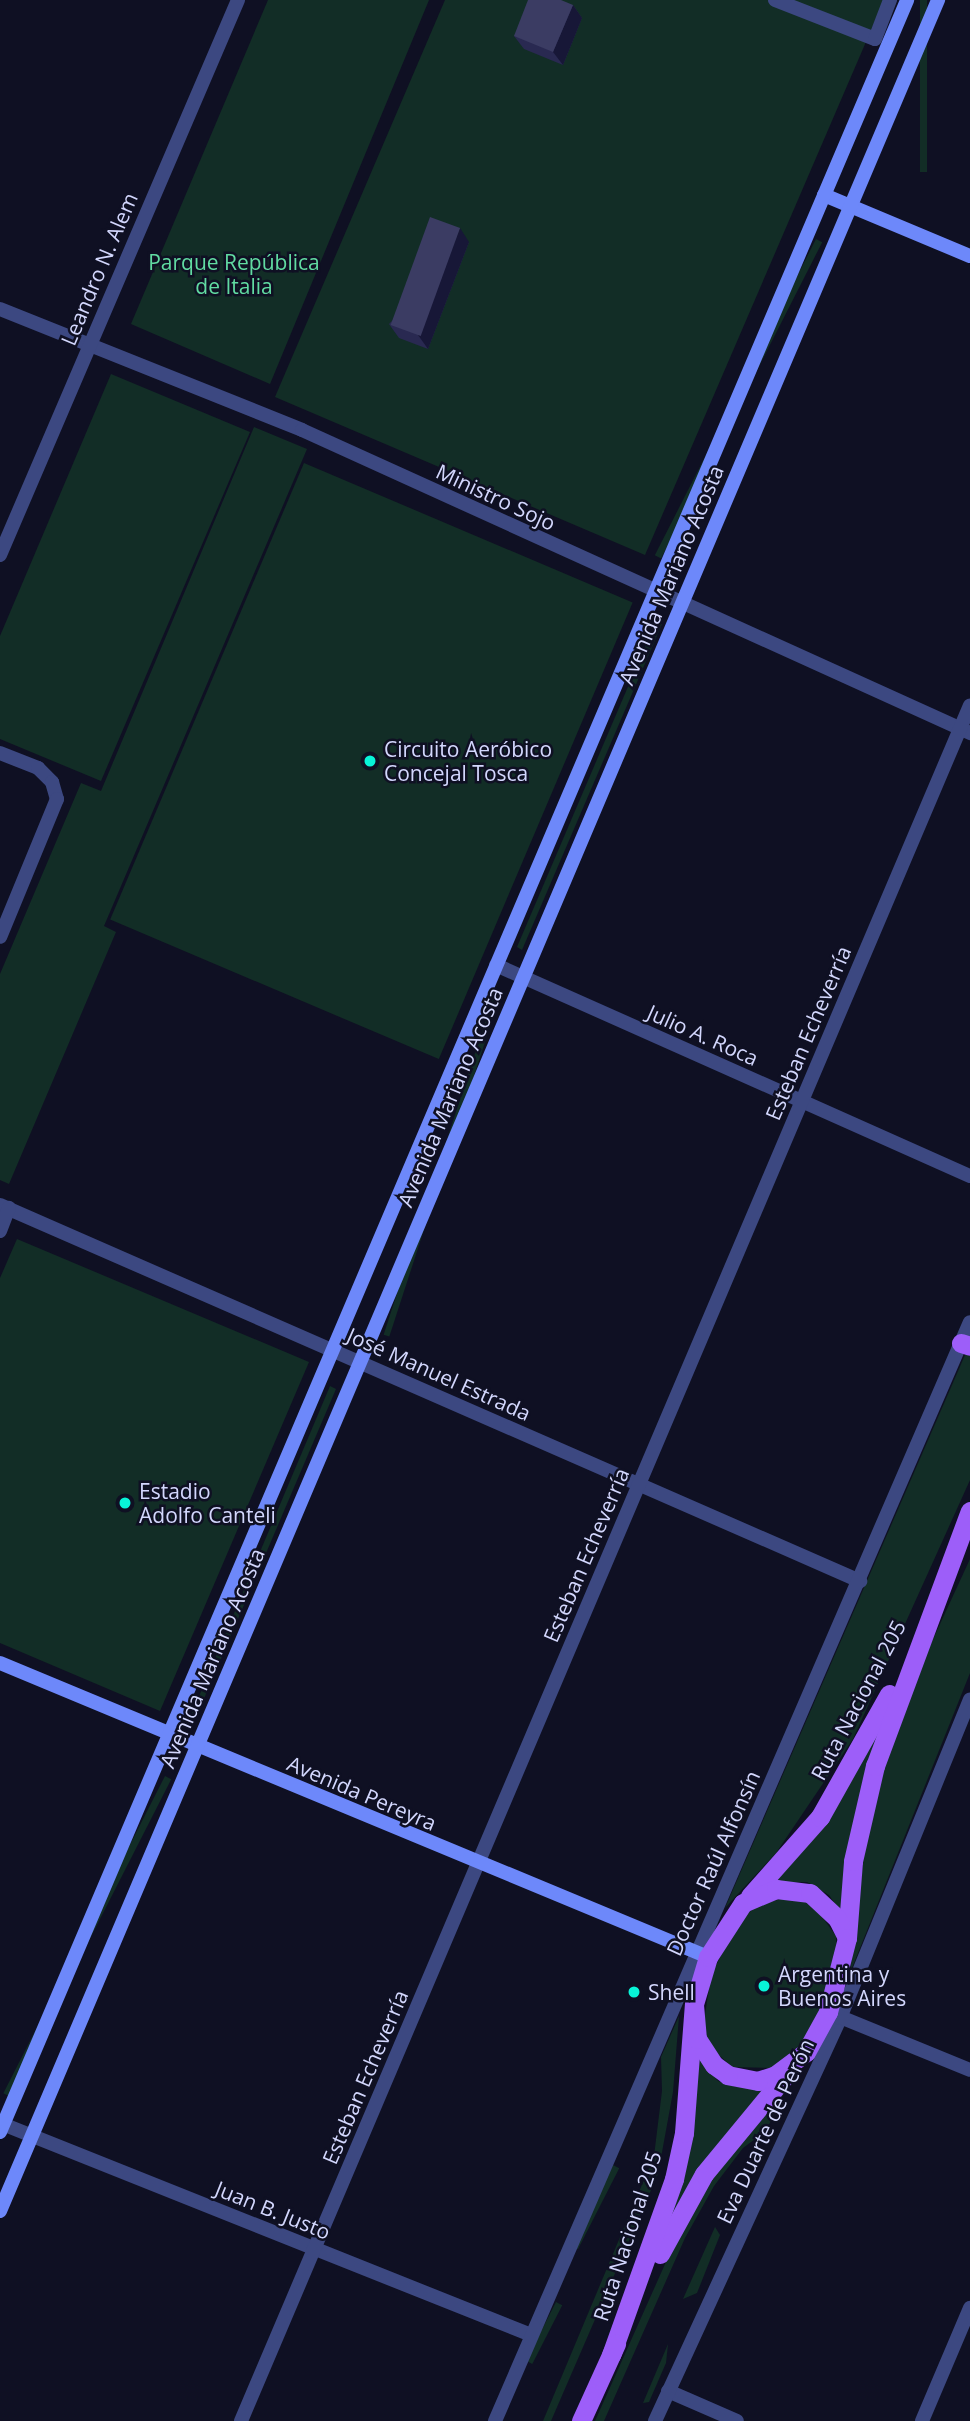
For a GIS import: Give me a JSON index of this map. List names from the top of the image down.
{
  "streets": {
    "main road": ["Avenida Mariano Acosta", "Ruta Nacional 205", "Avenida Pereyra"],
    "street": [
      "Leandro N. Alem",
      "Ministro Sojo",
      "Esteban Echeverría",
      "Julio A. Roca",
      "José Manuel Estrada",
      "Doctor Raúl Alfonsín",
      "Eva Duarte de Perón",
      "Juan B. Justo"
    ]
  },
  "crossings": [
    ["Leandro N. Alem", "Ministro Sojo"],
    ["Ministro Sojo", "Avenida Mariano Acosta"],
    ["Ministro Sojo", "Esteban Echeverría"],
    ["Avenida Mariano Acosta", "Julio A. Roca"],
    ["Avenida Mariano Acosta", "José Manuel Estrada"],
    ["Avenida Mariano Acosta", "Avenida Pereyra"],
    ["Avenida Mariano Acosta", "Juan B. Justo"],
    ["Esteban Echeverría", "Julio A. Roca"],
    ["Esteban Echeverría", "José Manuel Estrada"],
    ["Esteban Echeverría", "Avenida Pereyra"],
    ["Esteban Echeverría", "Juan B. Justo"],
    ["José Manuel Estrada", "Doctor Raúl Alfonsín"],
    ["Ruta Nacional 205", "Avenida Pereyra"],
    ["Ruta Nacional 205", "Doctor Raúl Alfonsín"],
    ["Ruta Nacional 205", "Eva Duarte de Perón"],
    ["Avenida Pereyra", "Doctor Raúl Alfonsín"],
    ["Avenida Pereyra", "Eva Duarte de Perón"],
    ["Doctor Raúl Alfonsín", "Eva Duarte de Perón"],
    ["Doctor Raúl Alfonsín", "Juan B. Justo"]
  ],
  "parks": ["Parque República de Italia"],
  "places": [
    "Circuito Aeróbico Concejal Tosca",
    "Estadio Adolfo Canteli",
    "Argentina y Buenos Aires",
    "Shell"
  ]
}
